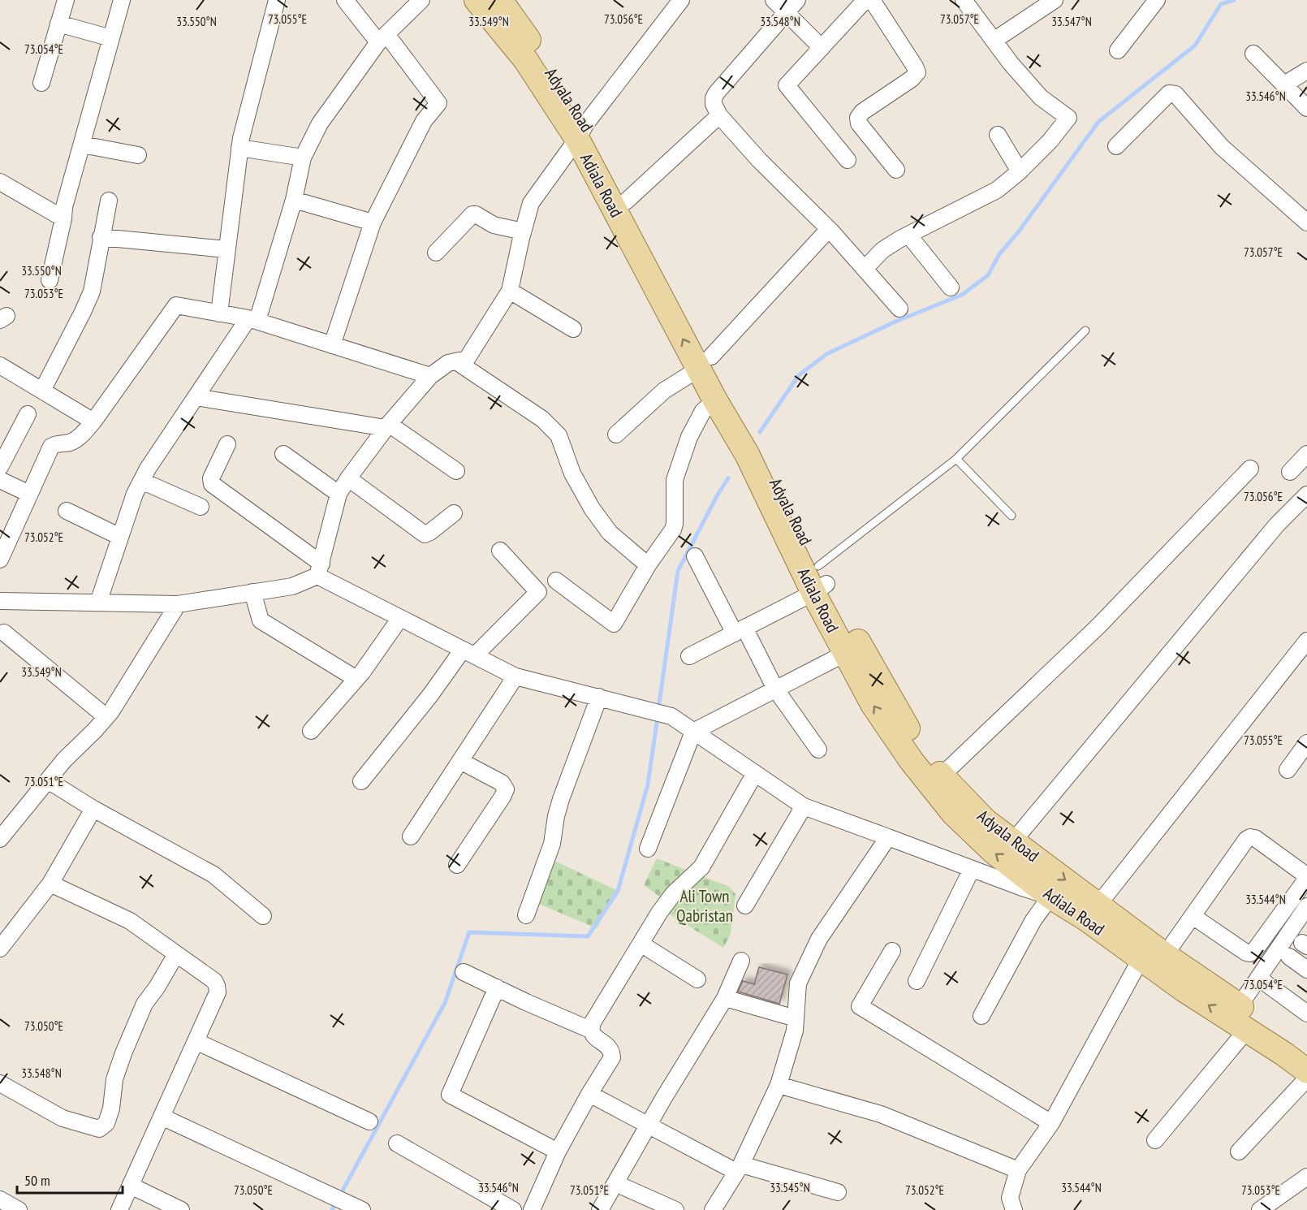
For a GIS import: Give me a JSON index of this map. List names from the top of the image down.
{
  "streets": {
    "main road": ["Adyala Road", "Adiala Road"]
  },
  "crossings": [
    ["Adyala Road", "Adiala Road"]
  ],
  "one_way": ["Adiala Road"],
  "parks": ["Ali Town Qabristan"],
  "scale_bar": "50 m",
  "coordinates": [
    "73.055°E",
    "73.056°E",
    "73.057°E",
    "33.549°N",
    "33.550°N",
    "33.548°N",
    "33.547°N",
    "73.054°E",
    "33.546°N",
    "73.053°E",
    "73.052°E",
    "73.051°E",
    "33.544°N",
    "73.050°E",
    "33.545°N"
  ]
}
